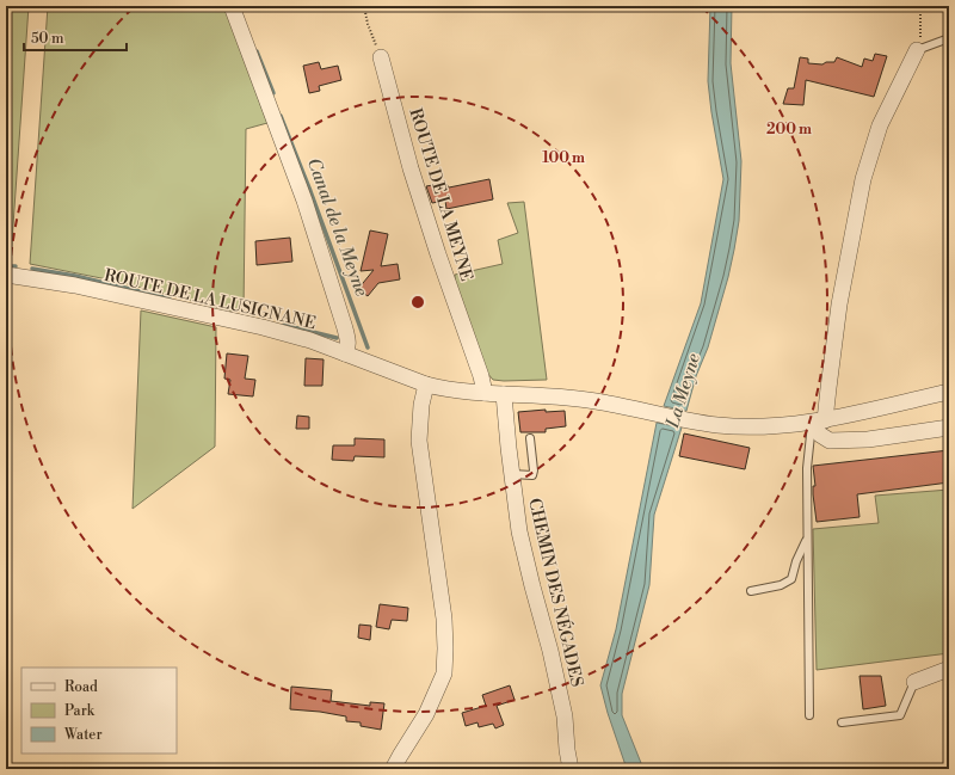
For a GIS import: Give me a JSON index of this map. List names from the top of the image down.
{
  "streets": {
    "street": ["ROUTE DE LA MEYNE", "ROUTE DE LA LUSIGNANE", "CHEMIN DES NÉGADES"]
  },
  "crossings": [
    ["ROUTE DE LA MEYNE", "ROUTE DE LA LUSIGNANE"],
    ["ROUTE DE LA LUSIGNANE", "CHEMIN DES NÉGADES"]
  ],
  "water": ["Canal de la Meyne", "La Meyne"],
  "legend": ["Road", "Park", "Water"],
  "scale_bar": "50 m",
  "rings": ["200 m", "100 m"]
}
